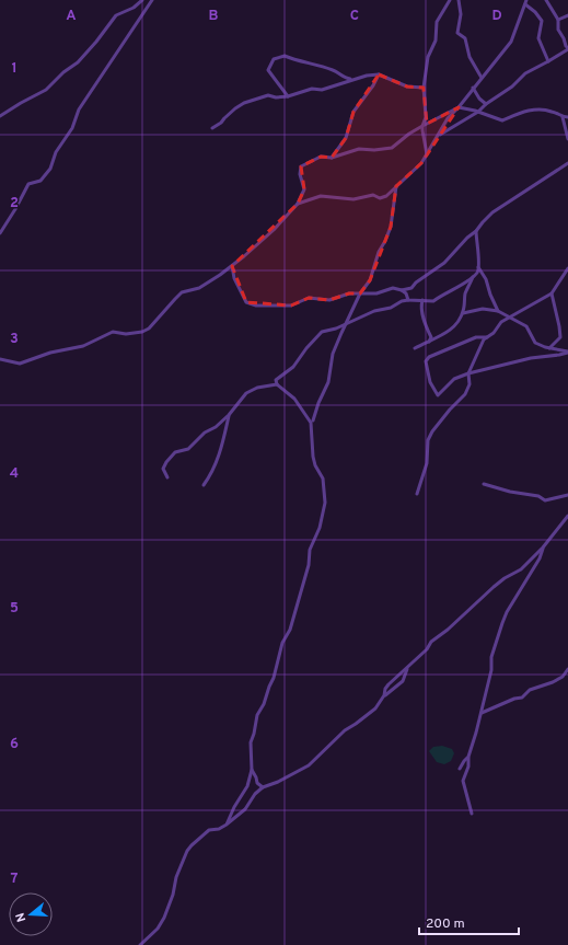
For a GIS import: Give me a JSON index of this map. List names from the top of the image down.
{
  "scale_bar": "200 m",
  "north": "left",
  "grid": {
    "columns": [
      "A",
      "B",
      "C",
      "D"
    ],
    "rows": [
      "1",
      "2",
      "3",
      "4",
      "5",
      "6",
      "7"
    ]
  }
}
